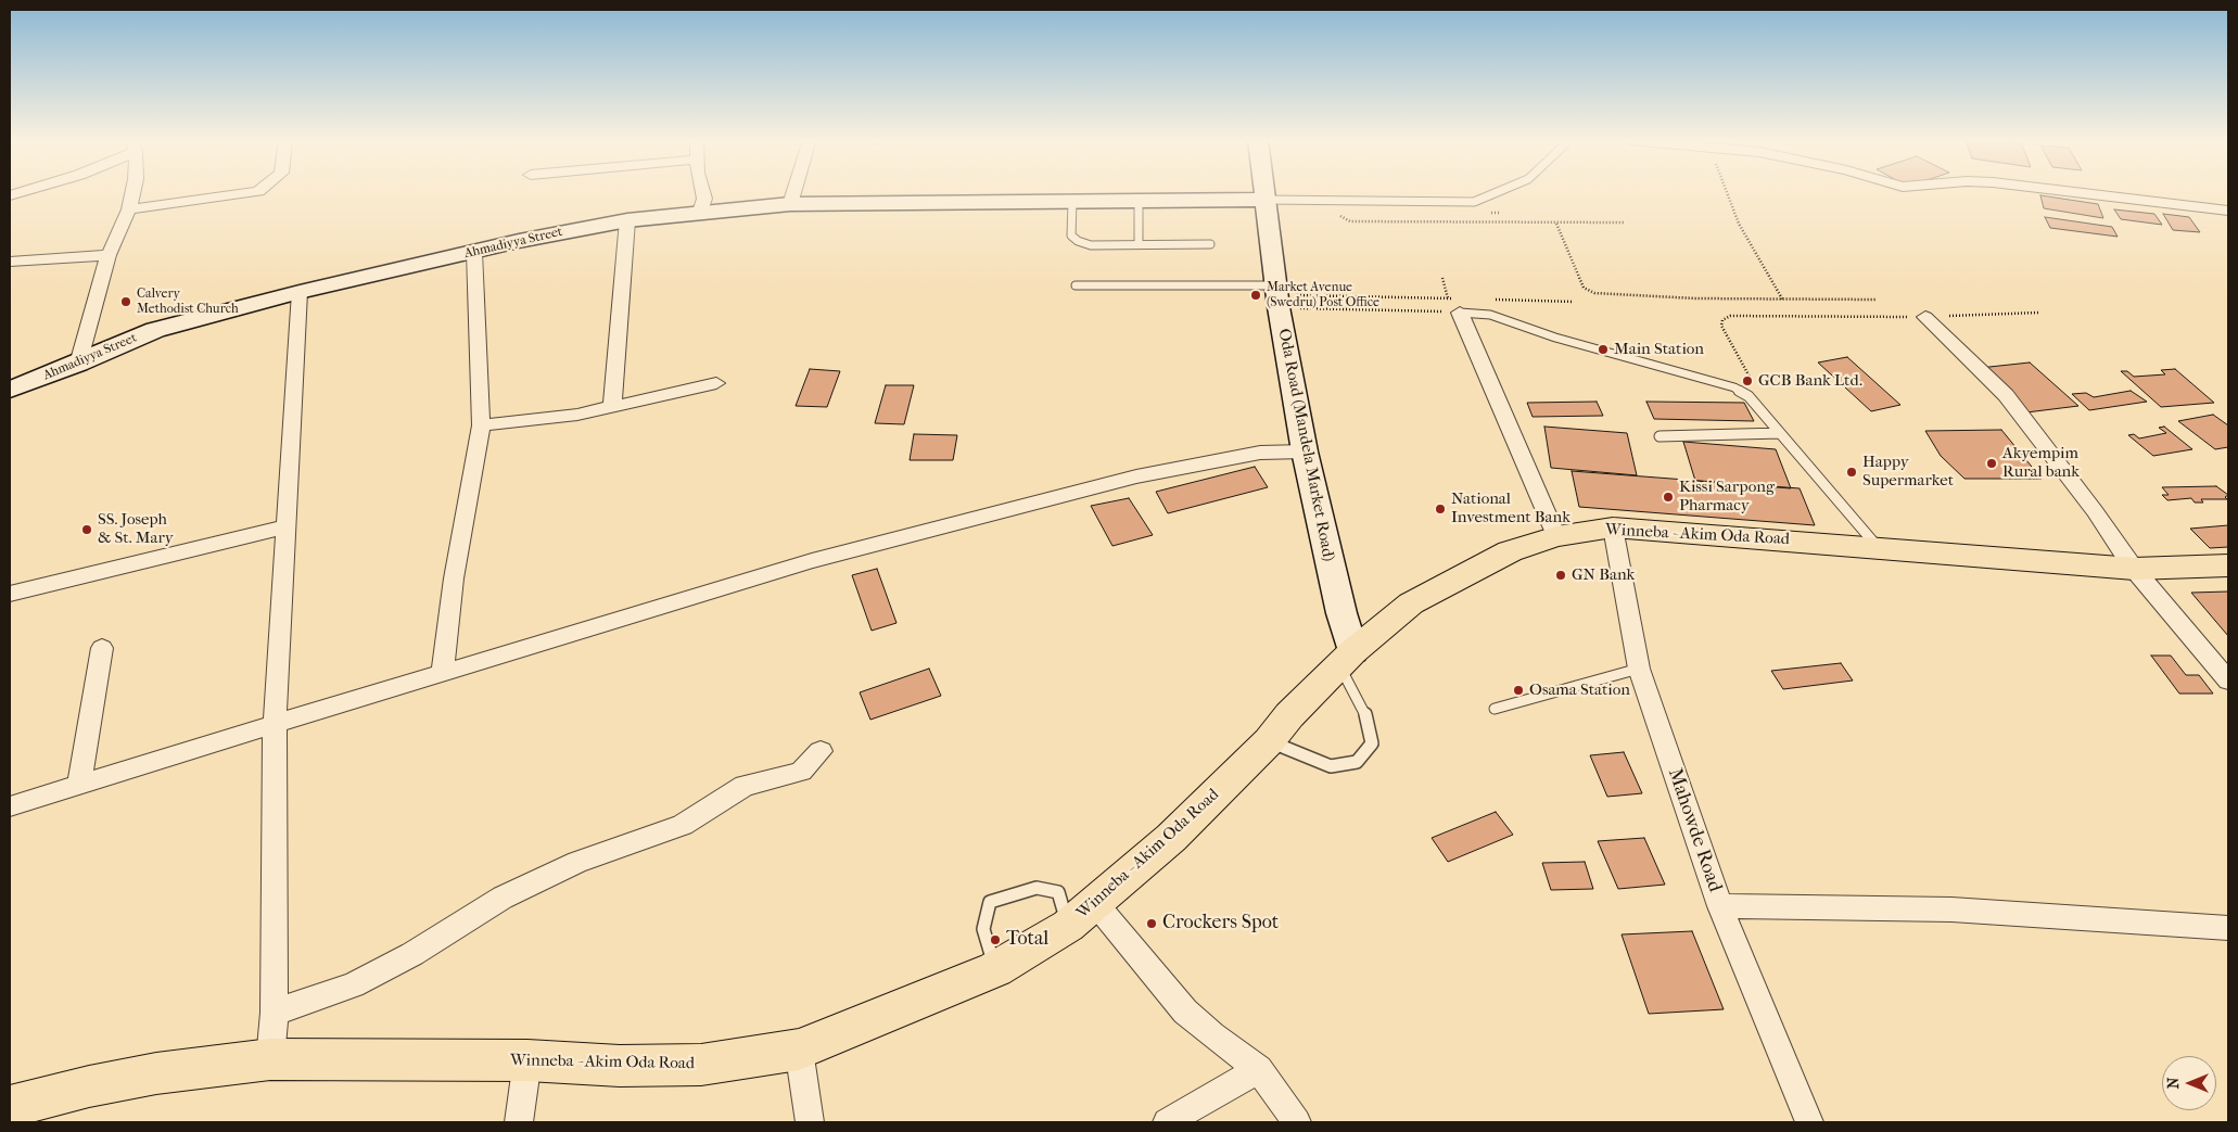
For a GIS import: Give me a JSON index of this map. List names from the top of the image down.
{
  "streets": {
    "main road": ["Winneba - Akim Oda Road"],
    "street": ["Ahmadiyya Street", "Oda Road (Mandela Market Road)", "Mahowde Road"]
  },
  "crossings": [
    ["Ahmadiyya Street", "Oda Road (Mandela Market Road)"],
    ["Oda Road (Mandela Market Road)", "Winneba - Akim Oda Road"],
    ["Winneba - Akim Oda Road", "Mahowde Road"]
  ],
  "places": [
    "Market Avenue (Swedru) Post Office",
    "Calvery Methodist Church",
    "Main Station",
    "GCB Bank Ltd.",
    "Akyempim Rural bank",
    "Happy Supermarket",
    "Kissi Sarpong Pharmacy",
    "National Investment Bank",
    "SS. Joseph & St. Mary",
    "GN Bank",
    "Osama Station",
    "Crockers Spot",
    "Total"
  ],
  "north": "left"
}
